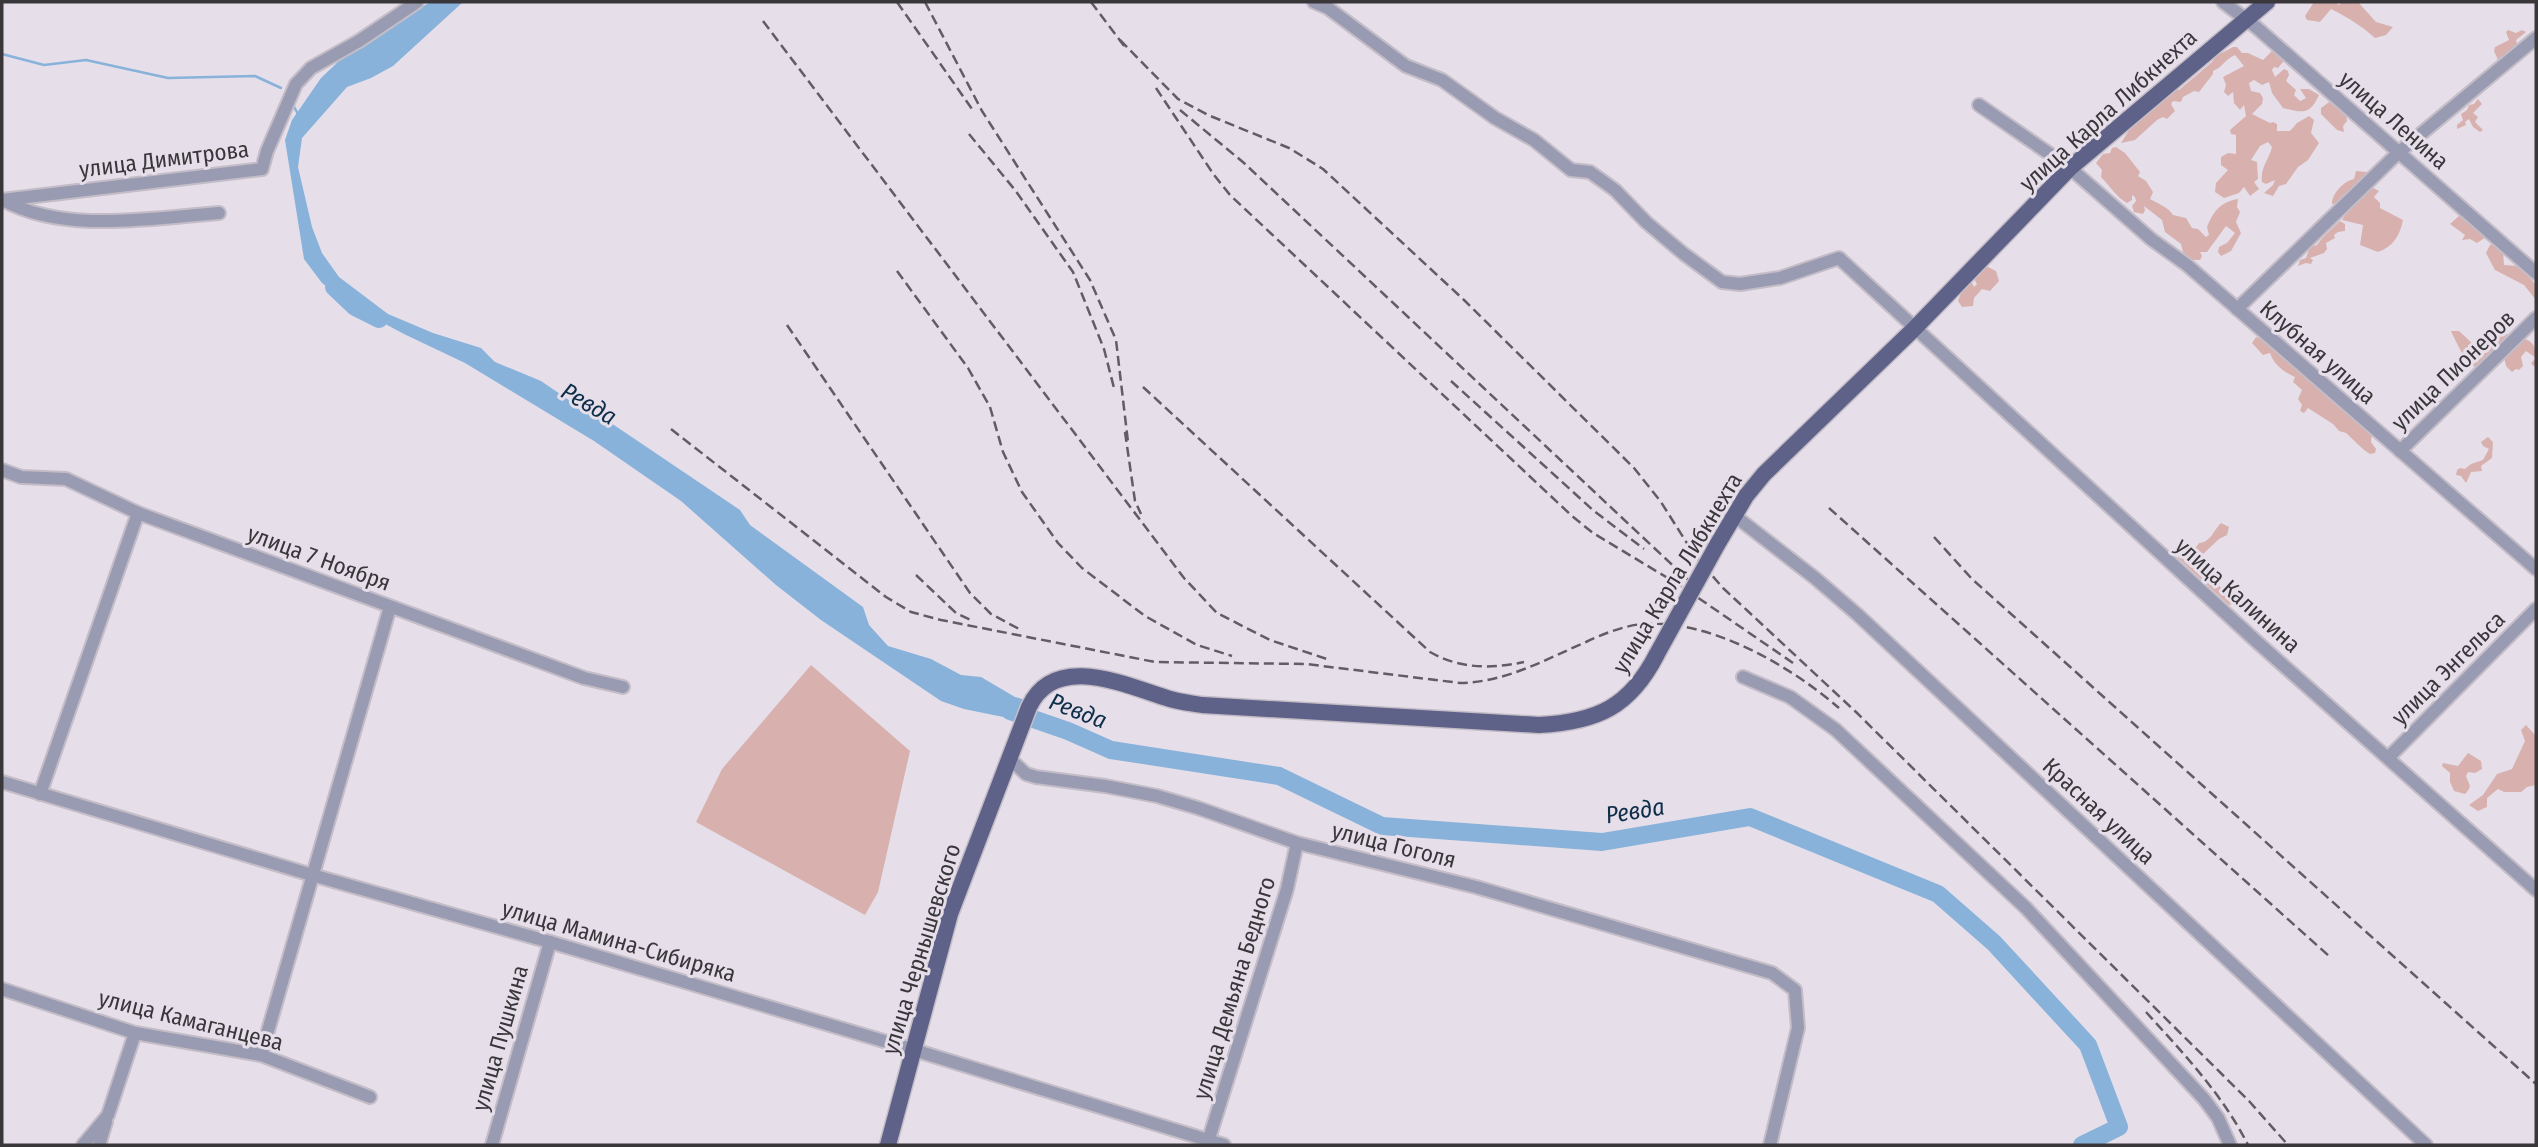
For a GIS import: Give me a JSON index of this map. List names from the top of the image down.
{
  "streets": {
    "main road": ["улица Карла Либкнехта", "улица Чернышевского"],
    "street": [
      "улица Ленина",
      "улица Димитрова",
      "Клубная улица",
      "улица Пионеров",
      "улица 7 Ноября",
      "улица Калинина",
      "улица Энгельса",
      "Красная улица",
      "улица Гоголя",
      "улица Мамина-Сибиряка",
      "улица Демьяна Бедного",
      "улица Камаганцева",
      "улица Пушкина"
    ]
  },
  "crossings": [
    ["улица Карла Либкнехта", "улица Ленина"],
    ["улица Карла Либкнехта", "Клубная улица"],
    ["улица Карла Либкнехта", "улица Калинина"],
    ["улица Карла Либкнехта", "Красная улица"],
    ["улица Карла Либкнехта", "улица Чернышевского"],
    ["Клубная улица", "улица Пионеров"],
    ["улица Калинина", "улица Энгельса"],
    ["улица Гоголя", "улица Чернышевского"],
    ["улица Гоголя", "улица Демьяна Бедного"],
    ["улица Мамина-Сибиряка", "улица Чернышевского"],
    ["улица Мамина-Сибиряка", "улица Демьяна Бедного"],
    ["улица Мамина-Сибиряка", "улица Пушкина"]
  ],
  "water": ["Ревда"]
}
